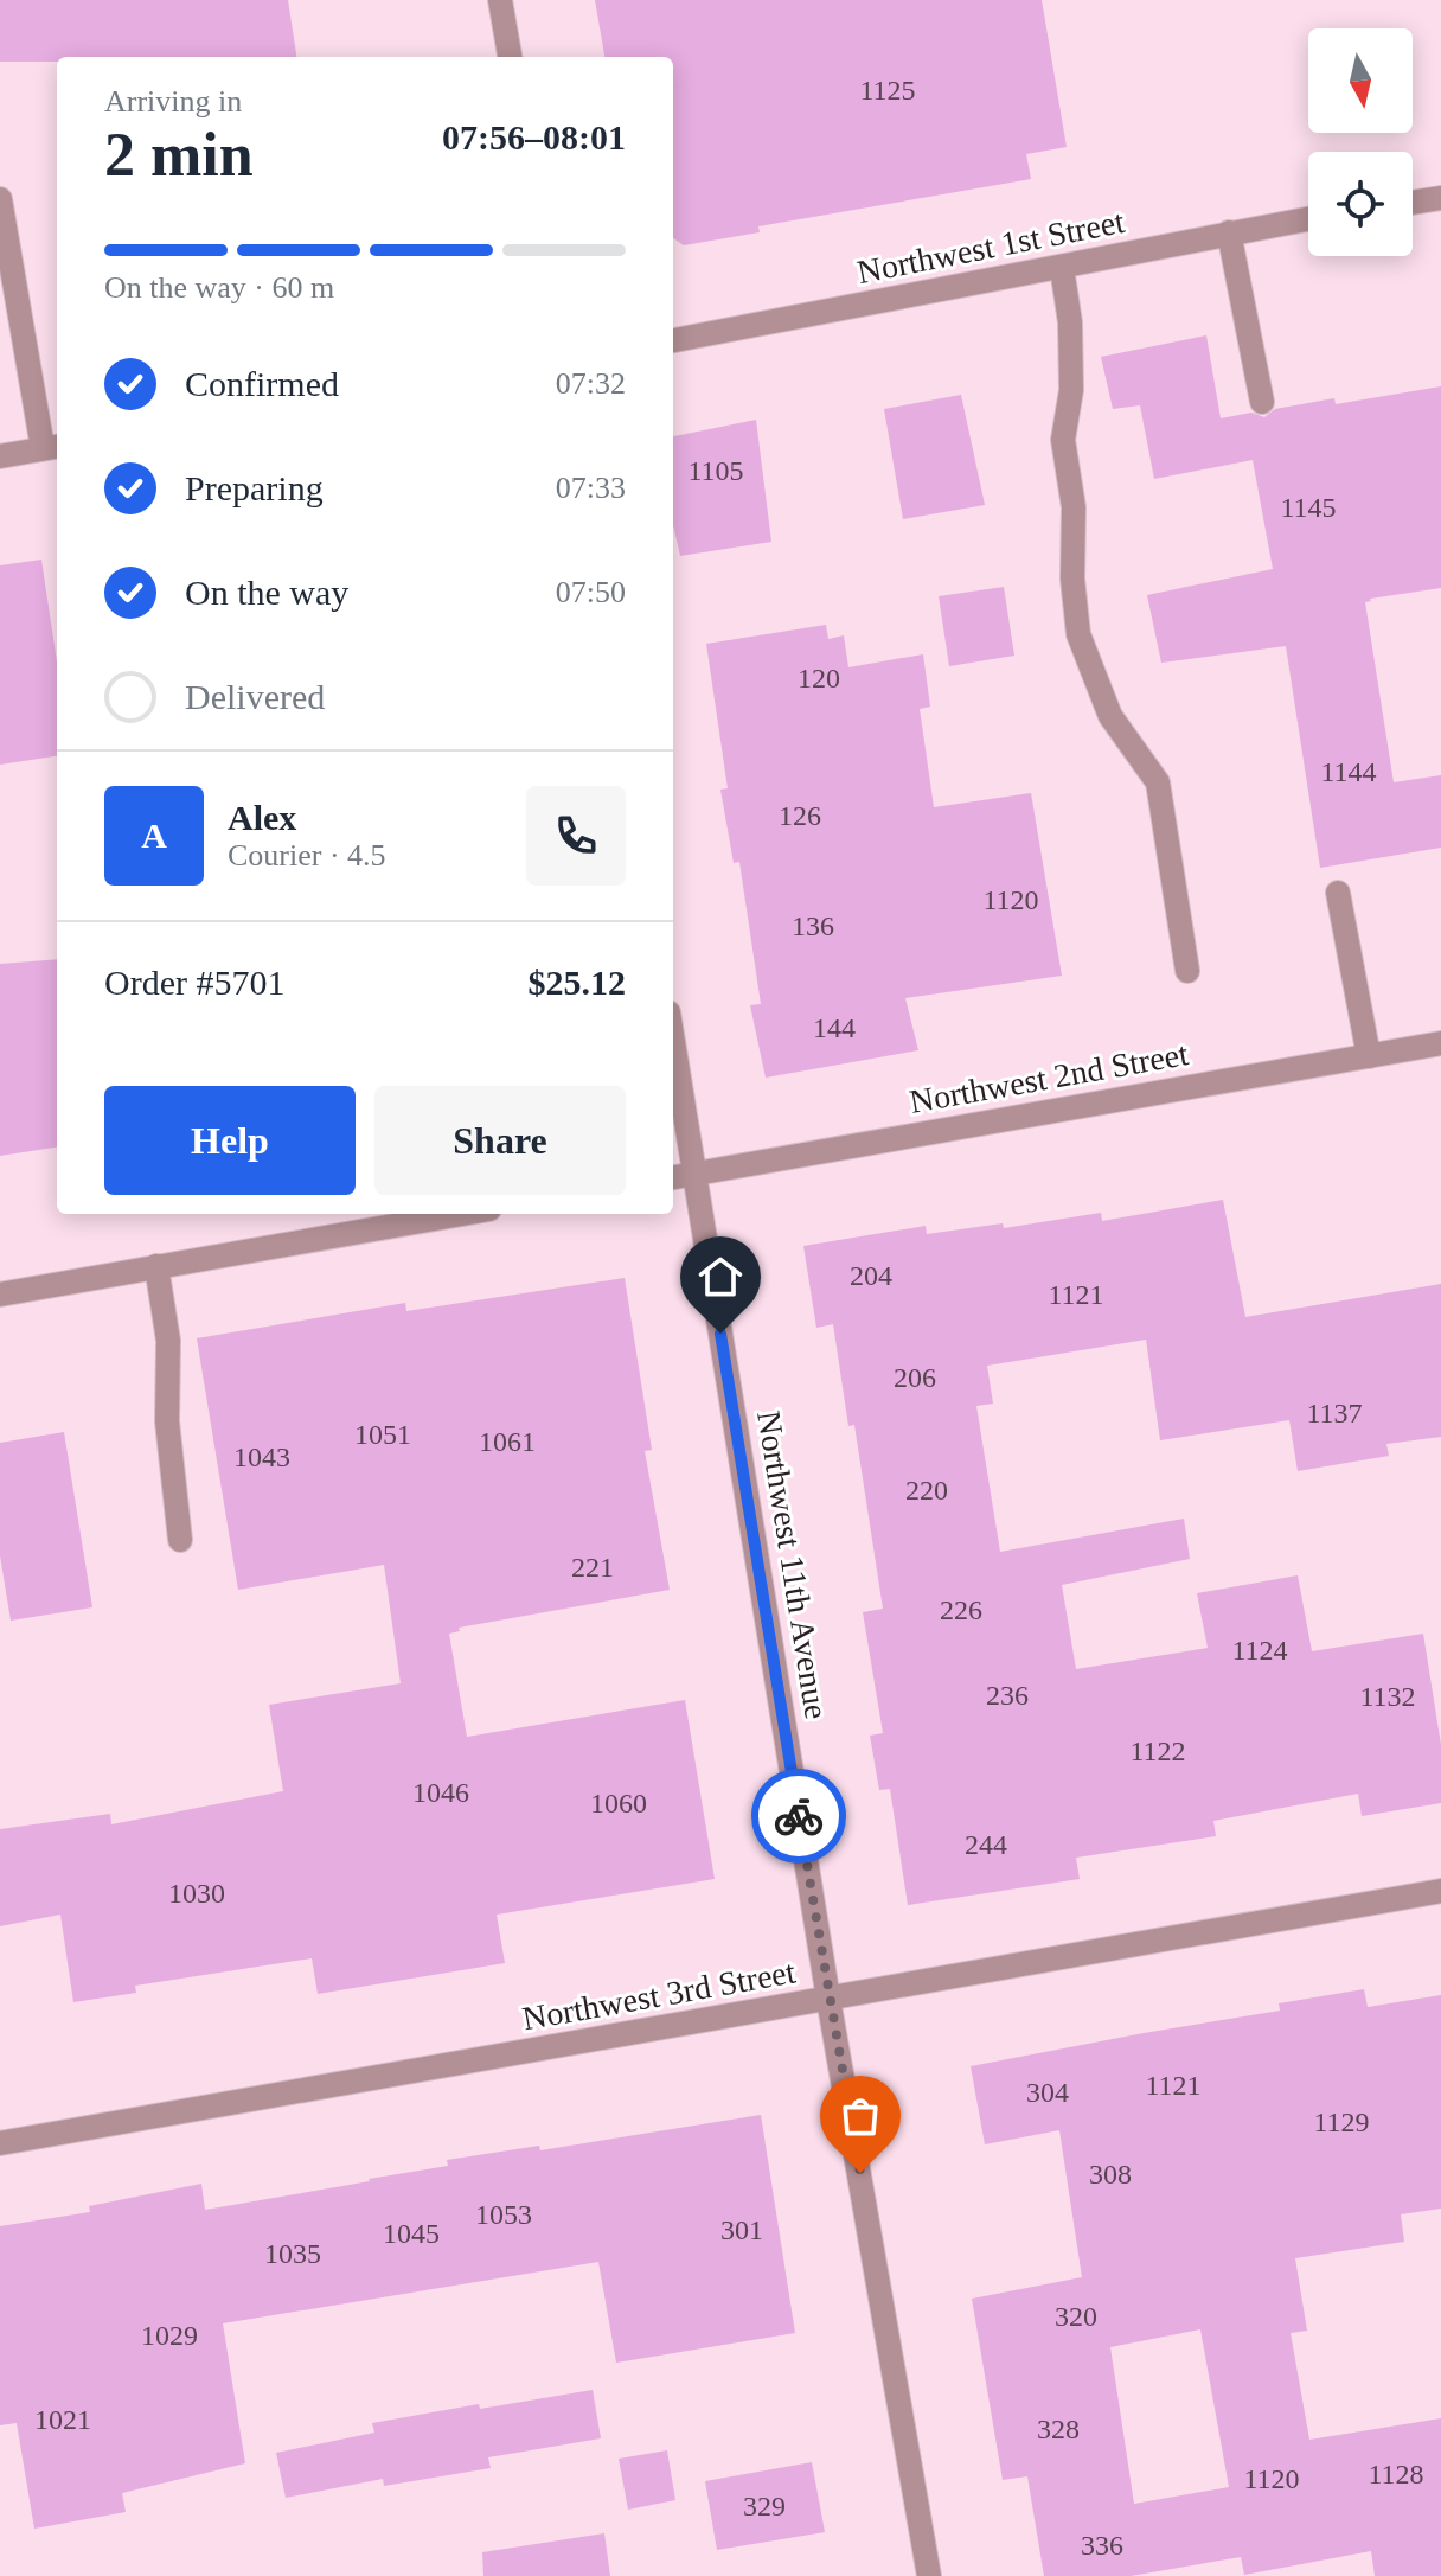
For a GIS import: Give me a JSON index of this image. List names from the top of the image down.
{
  "streets": {
    "street": [
      "Northwest 1st Street",
      "Northwest 2nd Street",
      "Northwest 11th Avenue",
      "Northwest 3rd Street"
    ]
  },
  "crossings": [
    ["Northwest 2nd Street", "Northwest 11th Avenue"],
    ["Northwest 11th Avenue", "Northwest 3rd Street"]
  ],
  "house_numbers": [
    "1125",
    "1105",
    "1145",
    "120",
    "1144",
    "126",
    "1120",
    "136",
    "144",
    "204",
    "1121",
    "206",
    "1137",
    "1051",
    "1061",
    "1043",
    "220",
    "221",
    "226",
    "1124",
    "236",
    "1132",
    "1122",
    "1046",
    "1060",
    "244",
    "1030",
    "1121",
    "304",
    "1129",
    "308",
    "1053",
    "301",
    "1045",
    "1035",
    "320",
    "1029",
    "1021",
    "328",
    "1128",
    "1120",
    "329",
    "336"
  ],
  "north": "bottom",
  "page": {
    "heading": ["2 min", "Arriving in", "07:56–08:01"],
    "panel": [
      "Alex",
      "Courier · 4.5",
      "Order #5701",
      "$25.12"
    ],
    "bar": "On the way · 60 m",
    "list": [
      ["Confirmed", "07:32"],
      ["Preparing", "07:33"],
      ["On the way", "07:50"],
      "Delivered"
    ],
    "round": "A",
    "buttons": ["Help", "Share"]
  }
}
